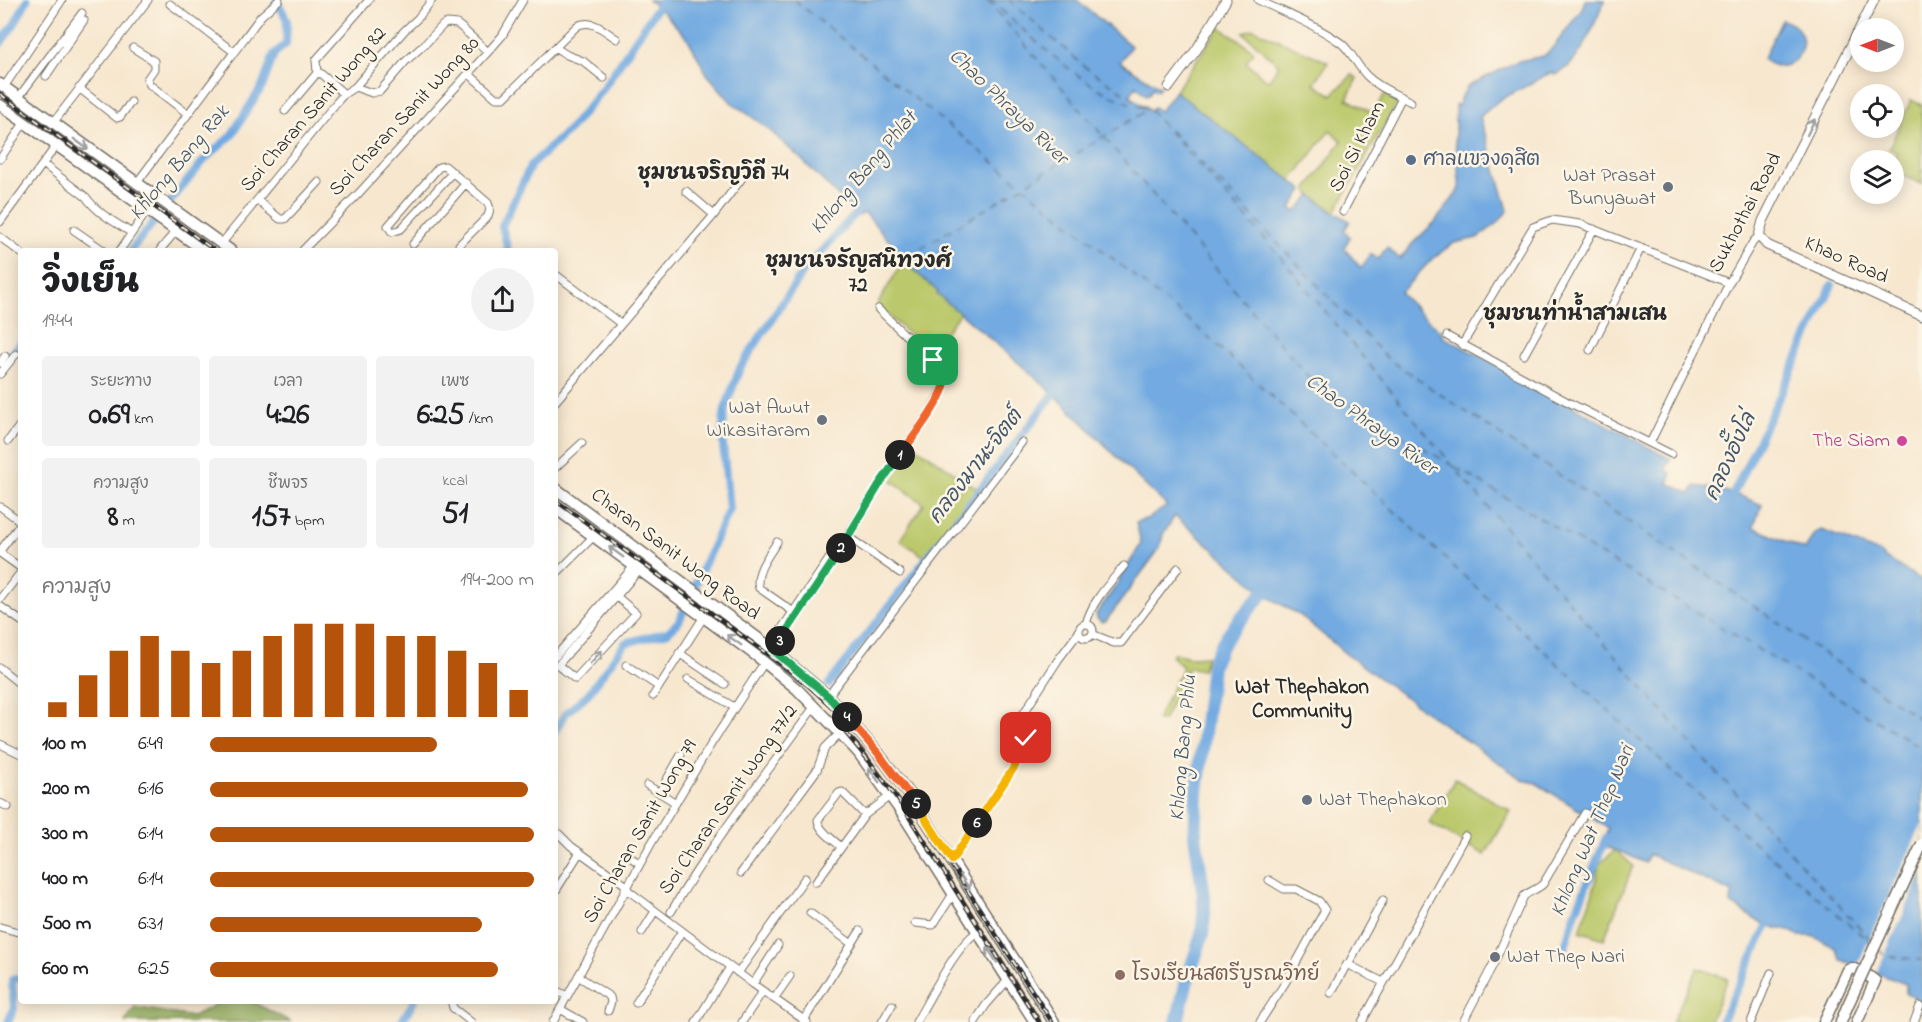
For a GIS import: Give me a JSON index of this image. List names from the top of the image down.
{
  "streets": {
    "main road": ["Charan Sanit Wong Road"],
    "street": [
      "Soi Charan Sanit Wong 82",
      "Soi Charan Sanit Wong 80",
      "Soi Si Kham",
      "Sukhothai Road",
      "Khao Road",
      "Soi Charan Sanit Wong 77/2",
      "Soi Charan Sanit Wong 79"
    ]
  },
  "crossings": [
    ["Sukhothai Road", "Khao Road"],
    ["Charan Sanit Wong Road", "Soi Charan Sanit Wong 77/2"],
    ["Charan Sanit Wong Road", "Soi Charan Sanit Wong 79"]
  ],
  "one_way": ["Sukhothai Road"],
  "districts": [
    "ชุมชนจริญวิถี 74",
    "ชุมชนจรัญสนิทวงศ์ 72",
    "ชุมชนท่าน้ำสามเสน",
    "Wat Thephakon Community"
  ],
  "water": [
    "Chao Phraya River",
    "Khlong Bang Rak",
    "Khlong Bang Phlat",
    "คลองอั๊งโล่",
    "คลองมานะจิตต์",
    "Khlong Bang Phlu",
    "Khlong Wat Thep Nari"
  ],
  "places": [
    "ศาลแขวงดุสิต",
    "Wat Prasat Bunyawat",
    "Wat Awut Wikasitaram",
    "The Siam",
    "Wat Thephakon",
    "Wat Thep Nari",
    "โรงเรียนสตรีบูรณวิทย์"
  ],
  "north": "left",
  "page": {
    "heading": ["วิ่งเย็น", "19:44"],
    "stats": [
      ["ระยะทาง", "0.69 km"],
      ["เวลา", "4:26"],
      ["เพซ", "6:25 /km"],
      ["ความสูง", "8 m"],
      ["ชีพจร", "157 bpm"],
      ["kcal", "51"]
    ],
    "pins": [
      "1",
      "2",
      "3",
      "4",
      "5",
      "6"
    ],
    "chart": ["ความสูง", "194–200 m"],
    "list": [
      {
        "name": "100 m",
        "note": "6:49"
      },
      {
        "name": "200 m",
        "note": "6:16"
      },
      {
        "name": "300 m",
        "note": "6:14"
      },
      {
        "name": "400 m",
        "note": "6:14"
      },
      {
        "name": "500 m",
        "note": "6:31"
      },
      {
        "name": "600 m",
        "note": "6:25"
      }
    ]
  }
}
